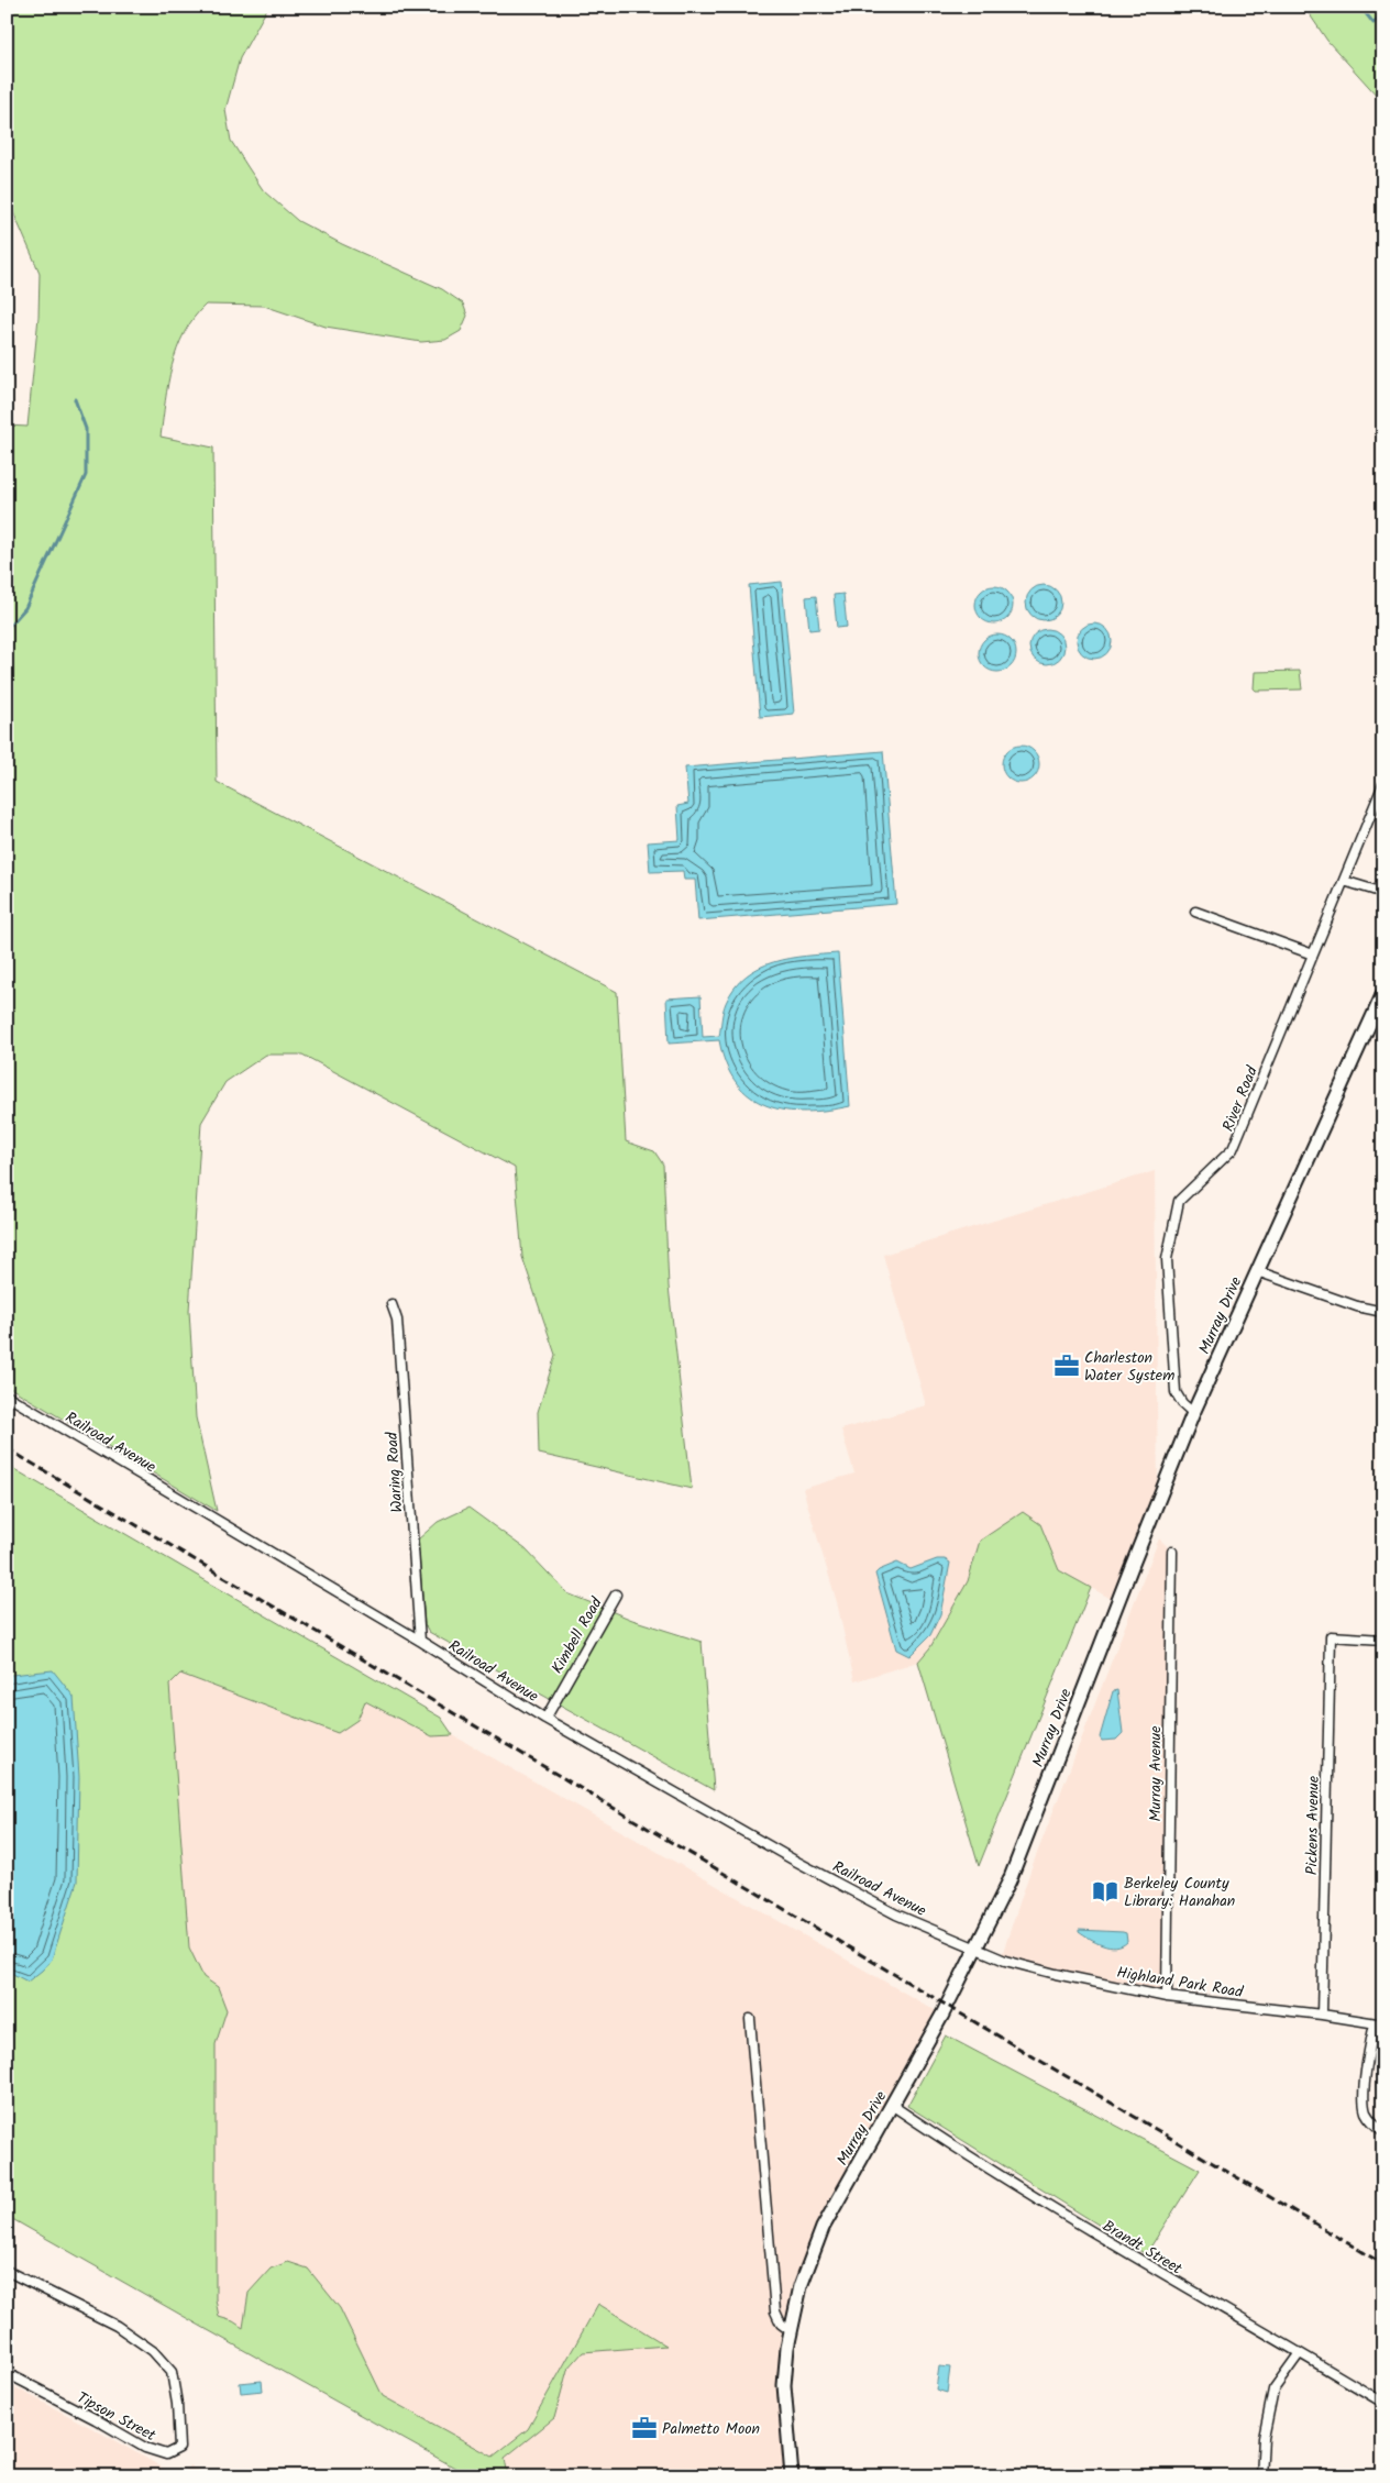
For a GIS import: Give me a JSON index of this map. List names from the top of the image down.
{
  "streets": {
    "street": [
      "River Road",
      "Murray Drive",
      "Railroad Avenue",
      "Waring Road",
      "Kimbell Road",
      "Murray Avenue",
      "Pickens Avenue",
      "Highland Park Road",
      "Brandt Street",
      "Tipson Street"
    ]
  },
  "crossings": [
    ["River Road", "Murray Drive"],
    ["Murray Drive", "Railroad Avenue"],
    ["Murray Drive", "Highland Park Road"],
    ["Murray Drive", "Brandt Street"],
    ["Railroad Avenue", "Waring Road"],
    ["Railroad Avenue", "Kimbell Road"],
    ["Railroad Avenue", "Highland Park Road"],
    ["Murray Avenue", "Highland Park Road"],
    ["Pickens Avenue", "Highland Park Road"]
  ],
  "places": {
    "office": ["Charleston Water System", "Palmetto Moon"],
    "library": ["Berkeley County Library: Hanahan"]
  }
}
